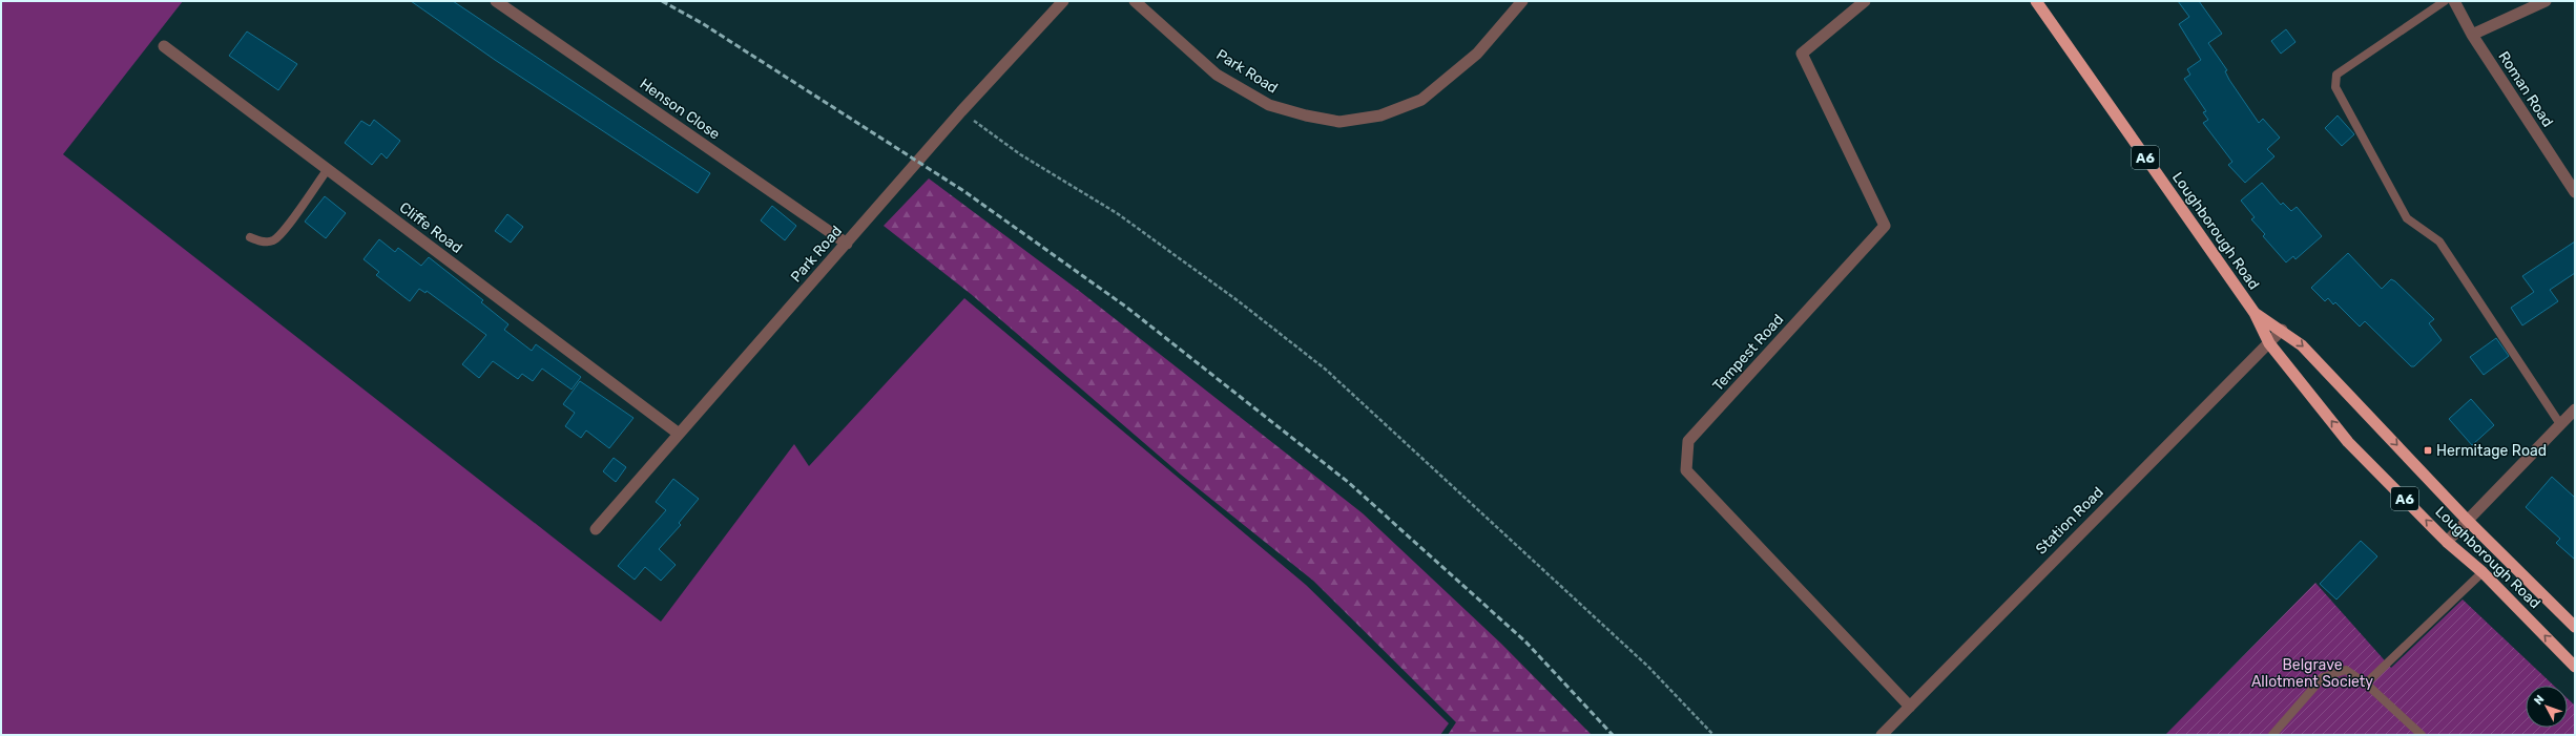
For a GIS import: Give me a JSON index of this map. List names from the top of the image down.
{
  "streets": {
    "highway": ["A6", "Loughborough Road"],
    "street": [
      "Park Road",
      "Roman Road",
      "Henson Close",
      "Cliffe Road",
      "Tempest Road",
      "Station Road"
    ]
  },
  "crossings": [
    ["Park Road", "Henson Close"],
    ["Park Road", "Cliffe Road"],
    ["Loughborough Road", "Station Road"],
    ["Tempest Road", "Station Road"]
  ],
  "parks": ["Belgrave Allotment Society"],
  "places": {
    "transit": ["Hermitage Road"]
  },
  "north": "top left"
}
